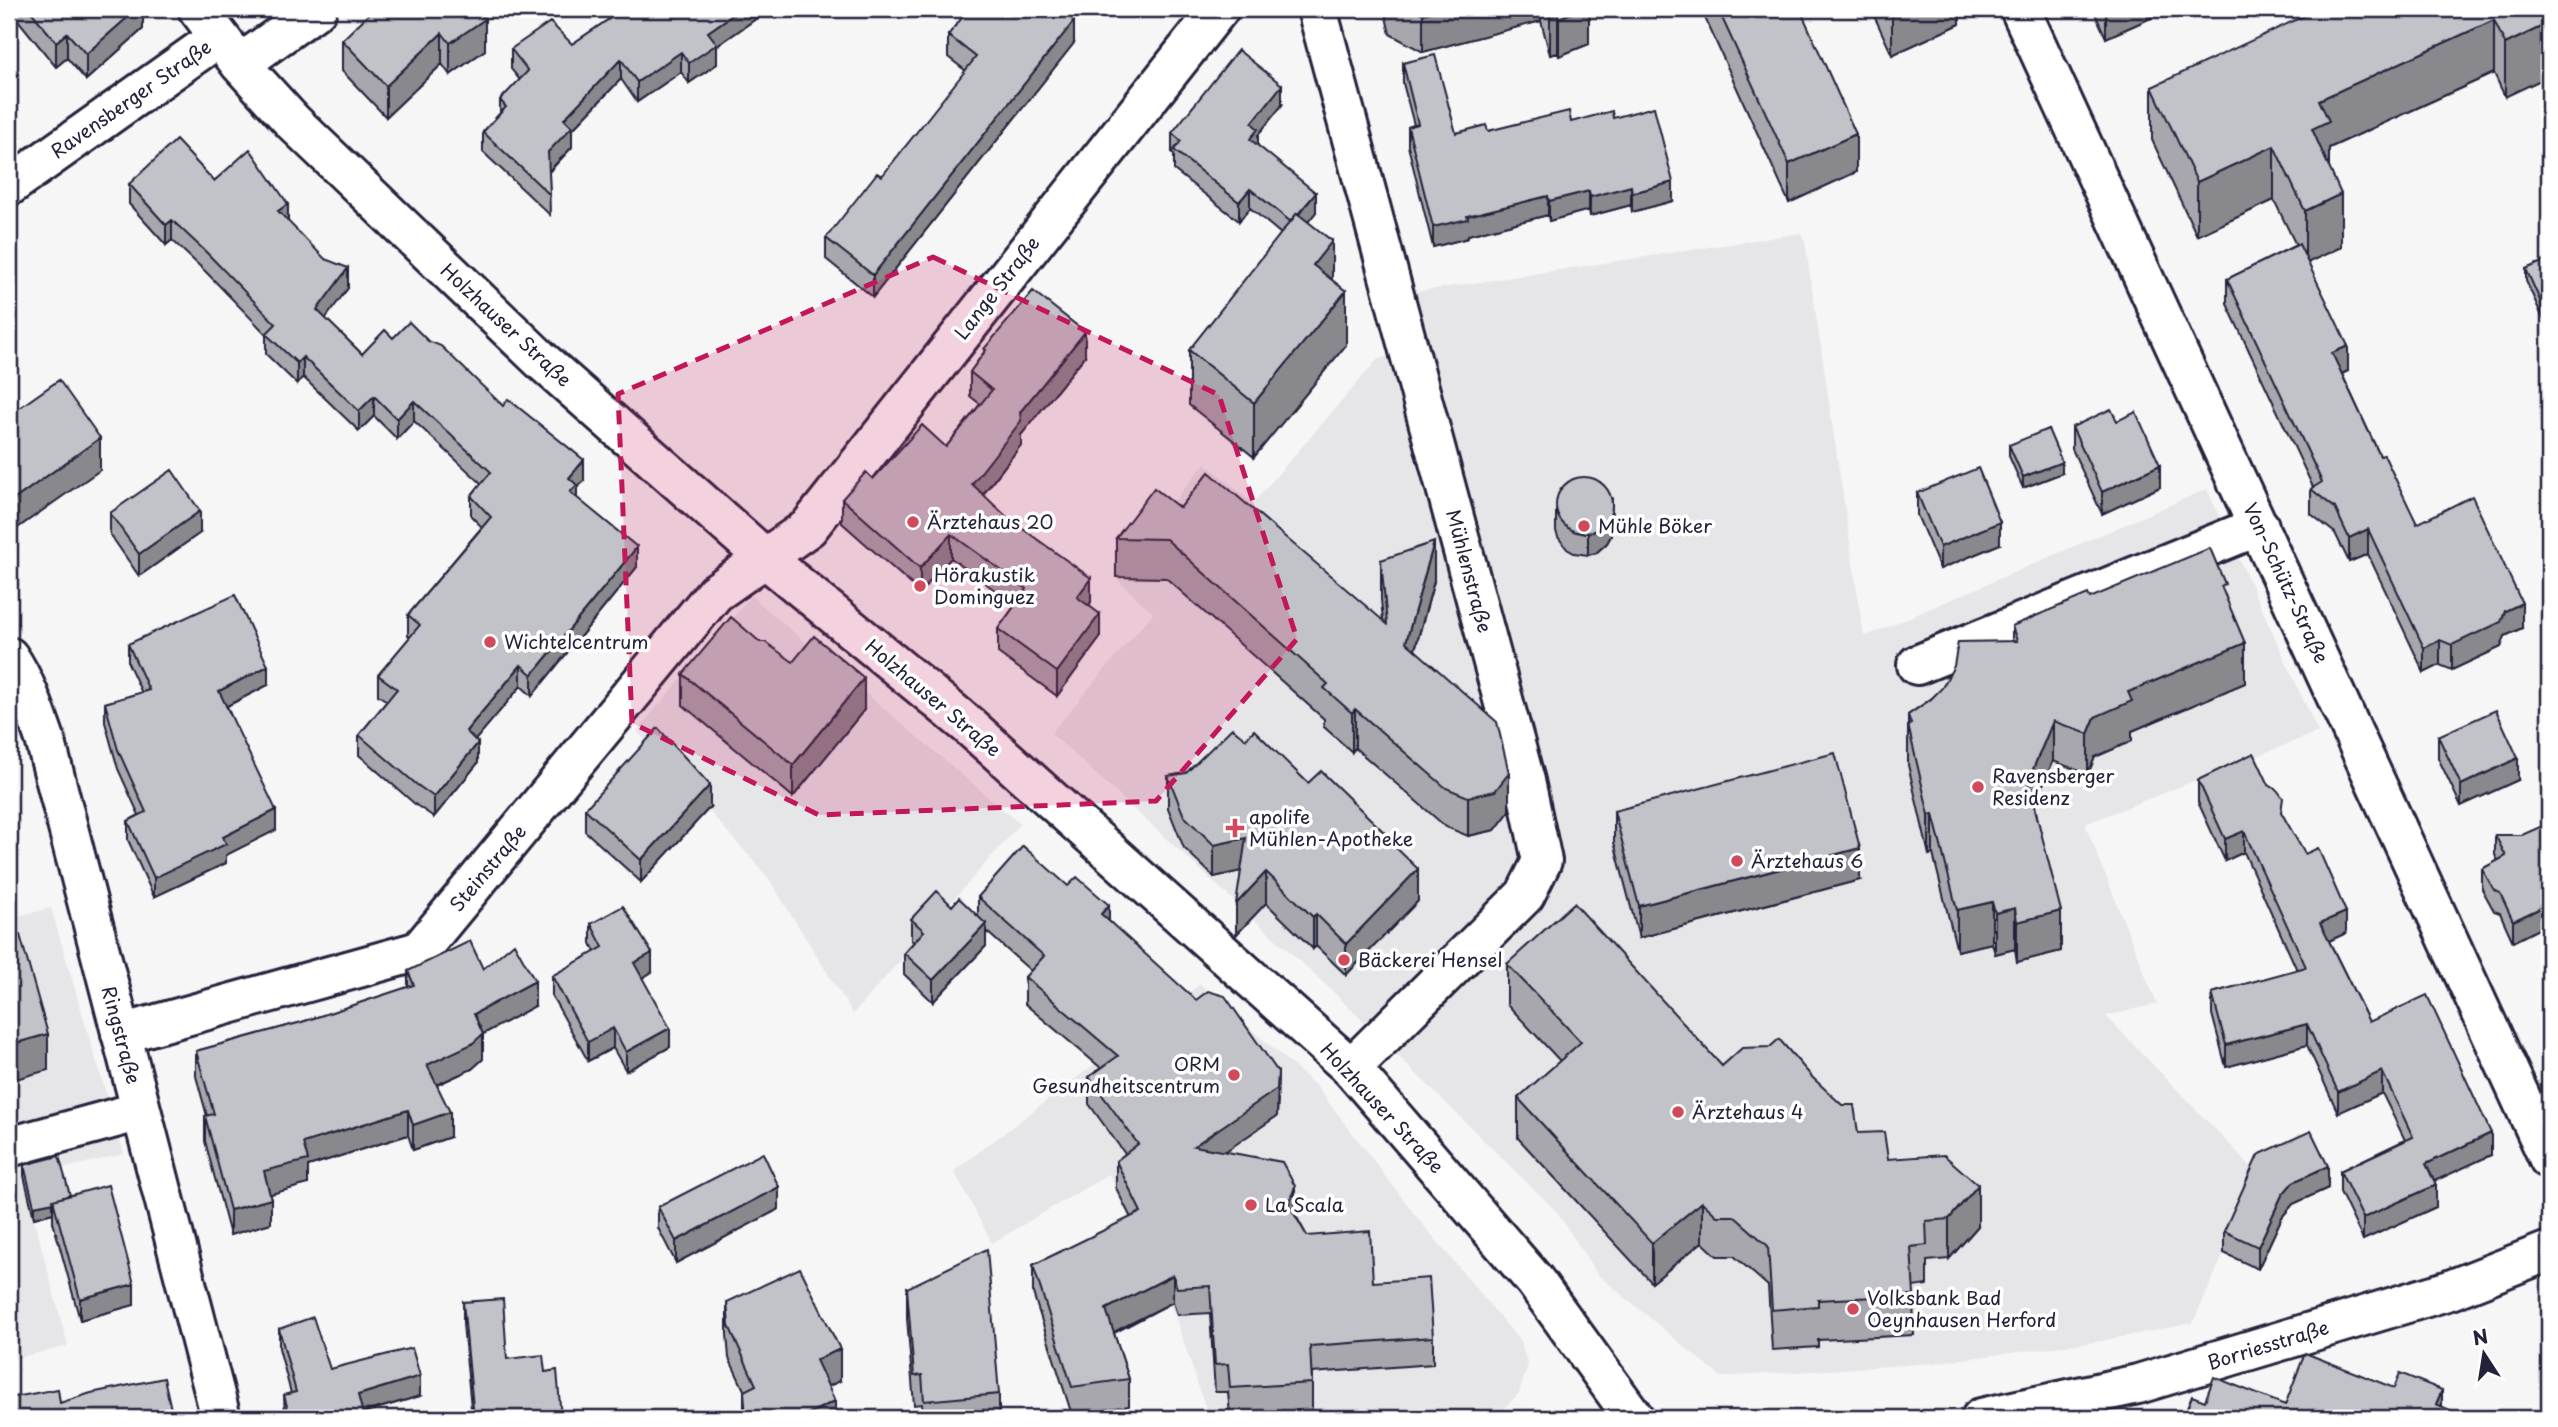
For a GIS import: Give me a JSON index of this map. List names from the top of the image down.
{
  "streets": {
    "street": [
      "Ravensberger Straße",
      "Lange Straße",
      "Holzhauser Straße",
      "Mühlenstraße",
      "Von-Schütz-Straße",
      "Steinstraße",
      "Ringstraße",
      "Borriesstraße"
    ]
  },
  "crossings": [
    ["Ravensberger Straße", "Holzhauser Straße"],
    ["Lange Straße", "Holzhauser Straße"],
    ["Lange Straße", "Steinstraße"],
    ["Holzhauser Straße", "Mühlenstraße"],
    ["Holzhauser Straße", "Steinstraße"],
    ["Steinstraße", "Ringstraße"]
  ],
  "places": {
    "other": [
      "Ärztehaus 20",
      "Mühle Böker",
      "Hörakustik Dominguez",
      "Wichtelcentrum",
      "Ravensberger Residenz",
      "Ärztehaus 6",
      "Bäckerei Hensel",
      "ORM Gesundheitscentrum",
      "Ärztehaus 4",
      "La Scala",
      "Volksbank Bad Oeynhausen Herford"
    ],
    "health": ["apolife Mühlen-Apotheke"]
  },
  "north": "top"
}
